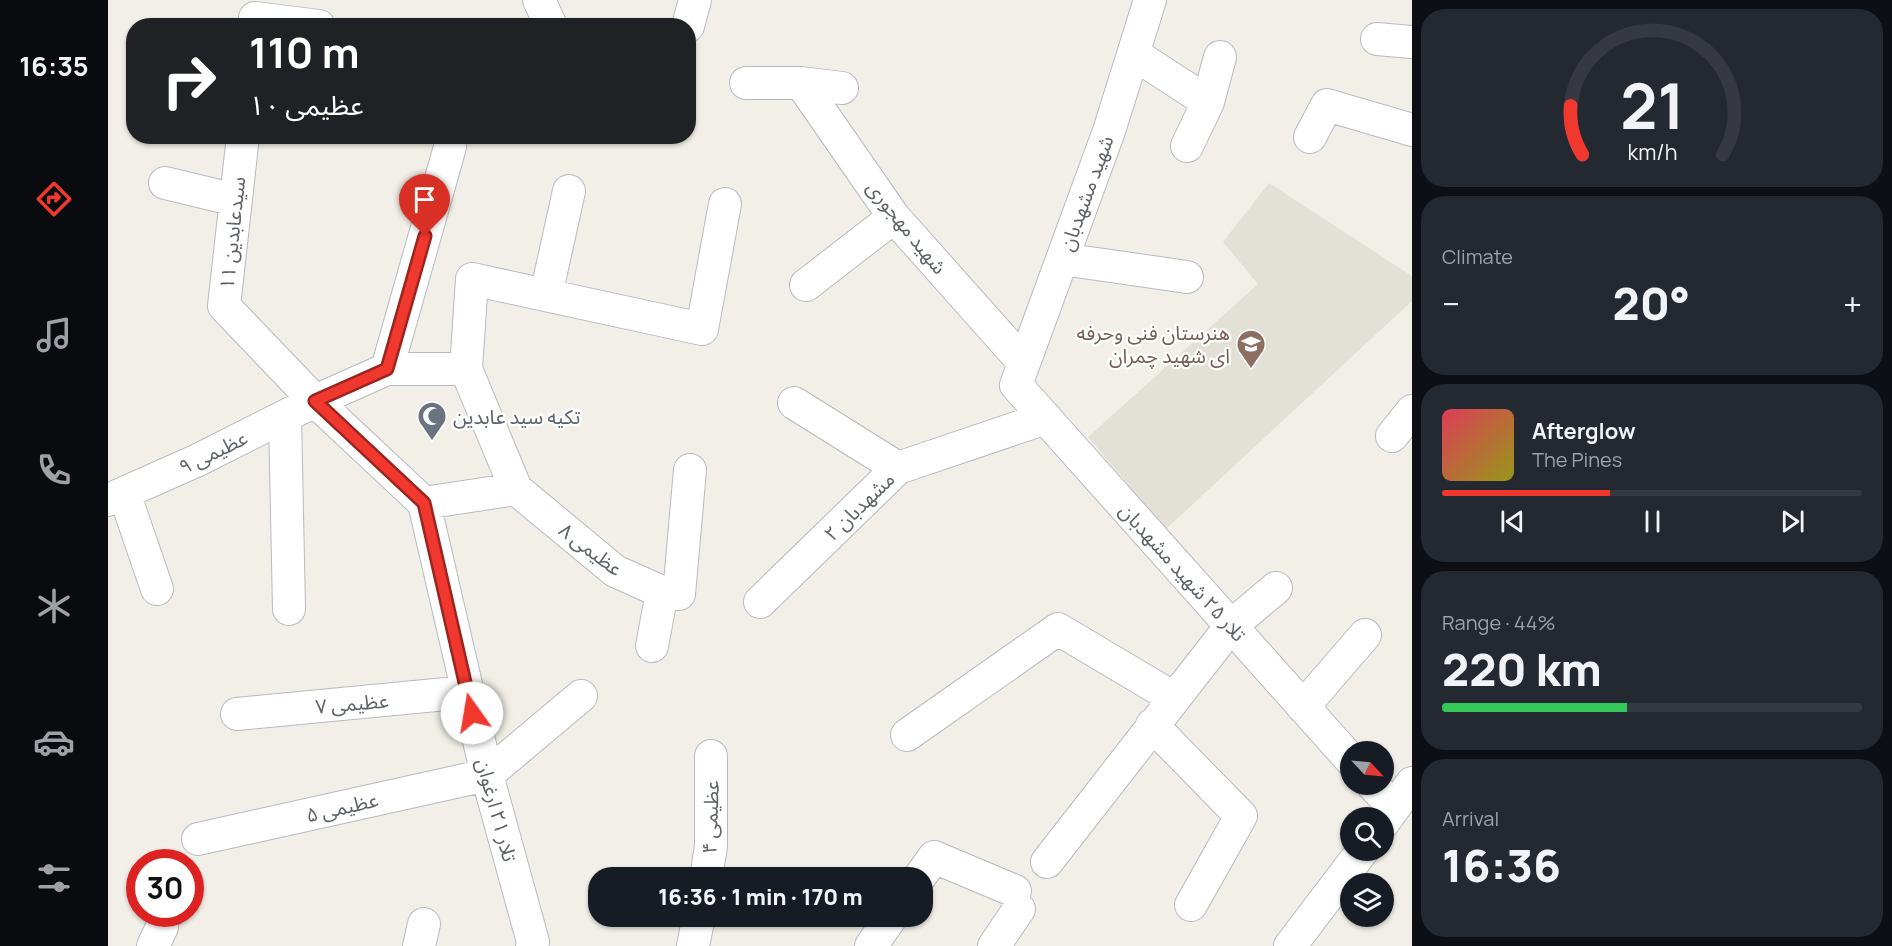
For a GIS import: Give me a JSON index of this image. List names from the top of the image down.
{
  "streets": {
    "street": [
      "شهید مشهدبان",
      "شهید مهجوری",
      "سیدعابدین ۱۱",
      "عظیمی ۹",
      "مشهدبان ۲",
      "عظیمی ۸",
      "تلار ۲۵ شهید مشهدبان",
      "عظیمی ۷",
      "عظیمی ۵",
      "تلار ۲۱ ارغوان",
      "عظیمی ۴"
    ]
  },
  "crossings": [
    ["شهید مشهدبان", "شهید مهجوری"],
    ["شهید مشهدبان", "تلار ۲۵ شهید مشهدبان"],
    ["شهید مهجوری", "تلار ۲۵ شهید مشهدبان"],
    ["سیدعابدین ۱۱", "عظیمی ۹"],
    ["مشهدبان ۲", "تلار ۲۵ شهید مشهدبان"],
    ["عظیمی ۷", "تلار ۲۱ ارغوان"],
    ["عظیمی ۵", "تلار ۲۱ ارغوان"]
  ],
  "places": {
    "school or university": ["هنرستان فنی وحرفه ای شهید چمران"],
    "mosque": ["تکیه سید عابدین"]
  },
  "north": "bottom right",
  "page": {
    "tabs": "16:35",
    "turn": ["110 m", "عظیمی ۱۰"],
    "tile": [
      "Climate",
      ["Range · 44%", "220 km"],
      ["Arrival", "16:36"]
    ],
    "heat": ["−", "20°", "+"],
    "song": ["Afterglow", "The Pines"],
    "limit": "30",
    "trip": "16:36 · 1 min · 170 m",
    "gauge": ["21", "km/h"]
  }
}
